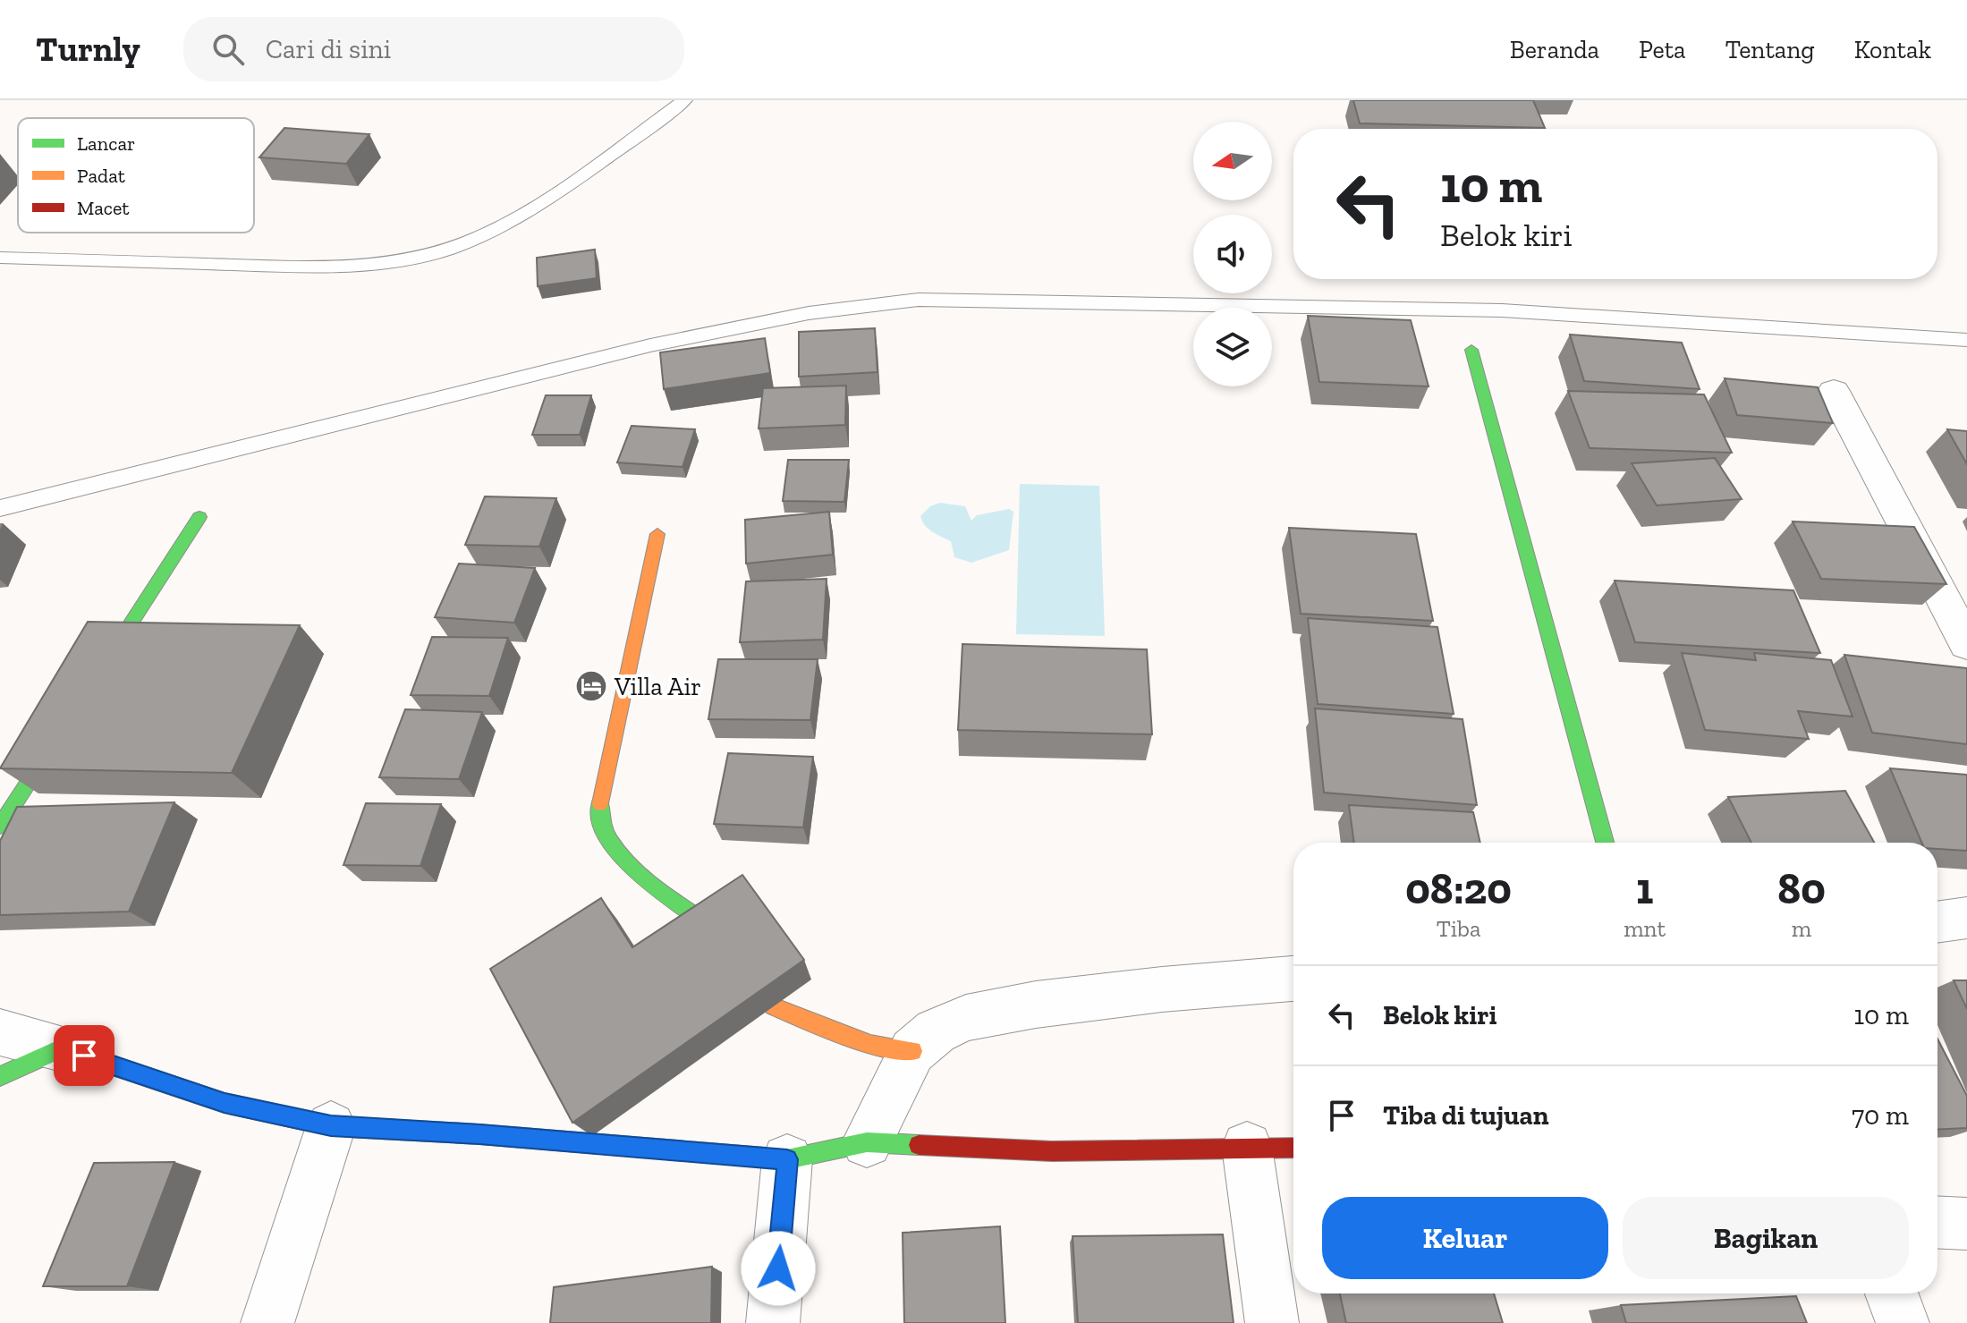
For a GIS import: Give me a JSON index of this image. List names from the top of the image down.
{
  "places": {
    "hotel": ["Villa Air"]
  },
  "legend": ["Lancar", "Padat", "Macet"],
  "north": "left",
  "page": {
    "header": "Turnly",
    "search": "Cari di sini",
    "nav": [
      "Beranda",
      "Peta",
      "Tentang",
      "Kontak"
    ],
    "turn": ["10 m", "Belok kiri"],
    "eta": [
      "08:20",
      "Tiba",
      "1",
      "mnt",
      "80",
      "m"
    ],
    "list": [
      {
        "name": "Belok kiri",
        "value": "10 m"
      },
      {
        "name": "Tiba di tujuan",
        "value": "70 m"
      }
    ],
    "buttons": ["Keluar", "Bagikan"]
  }
}
